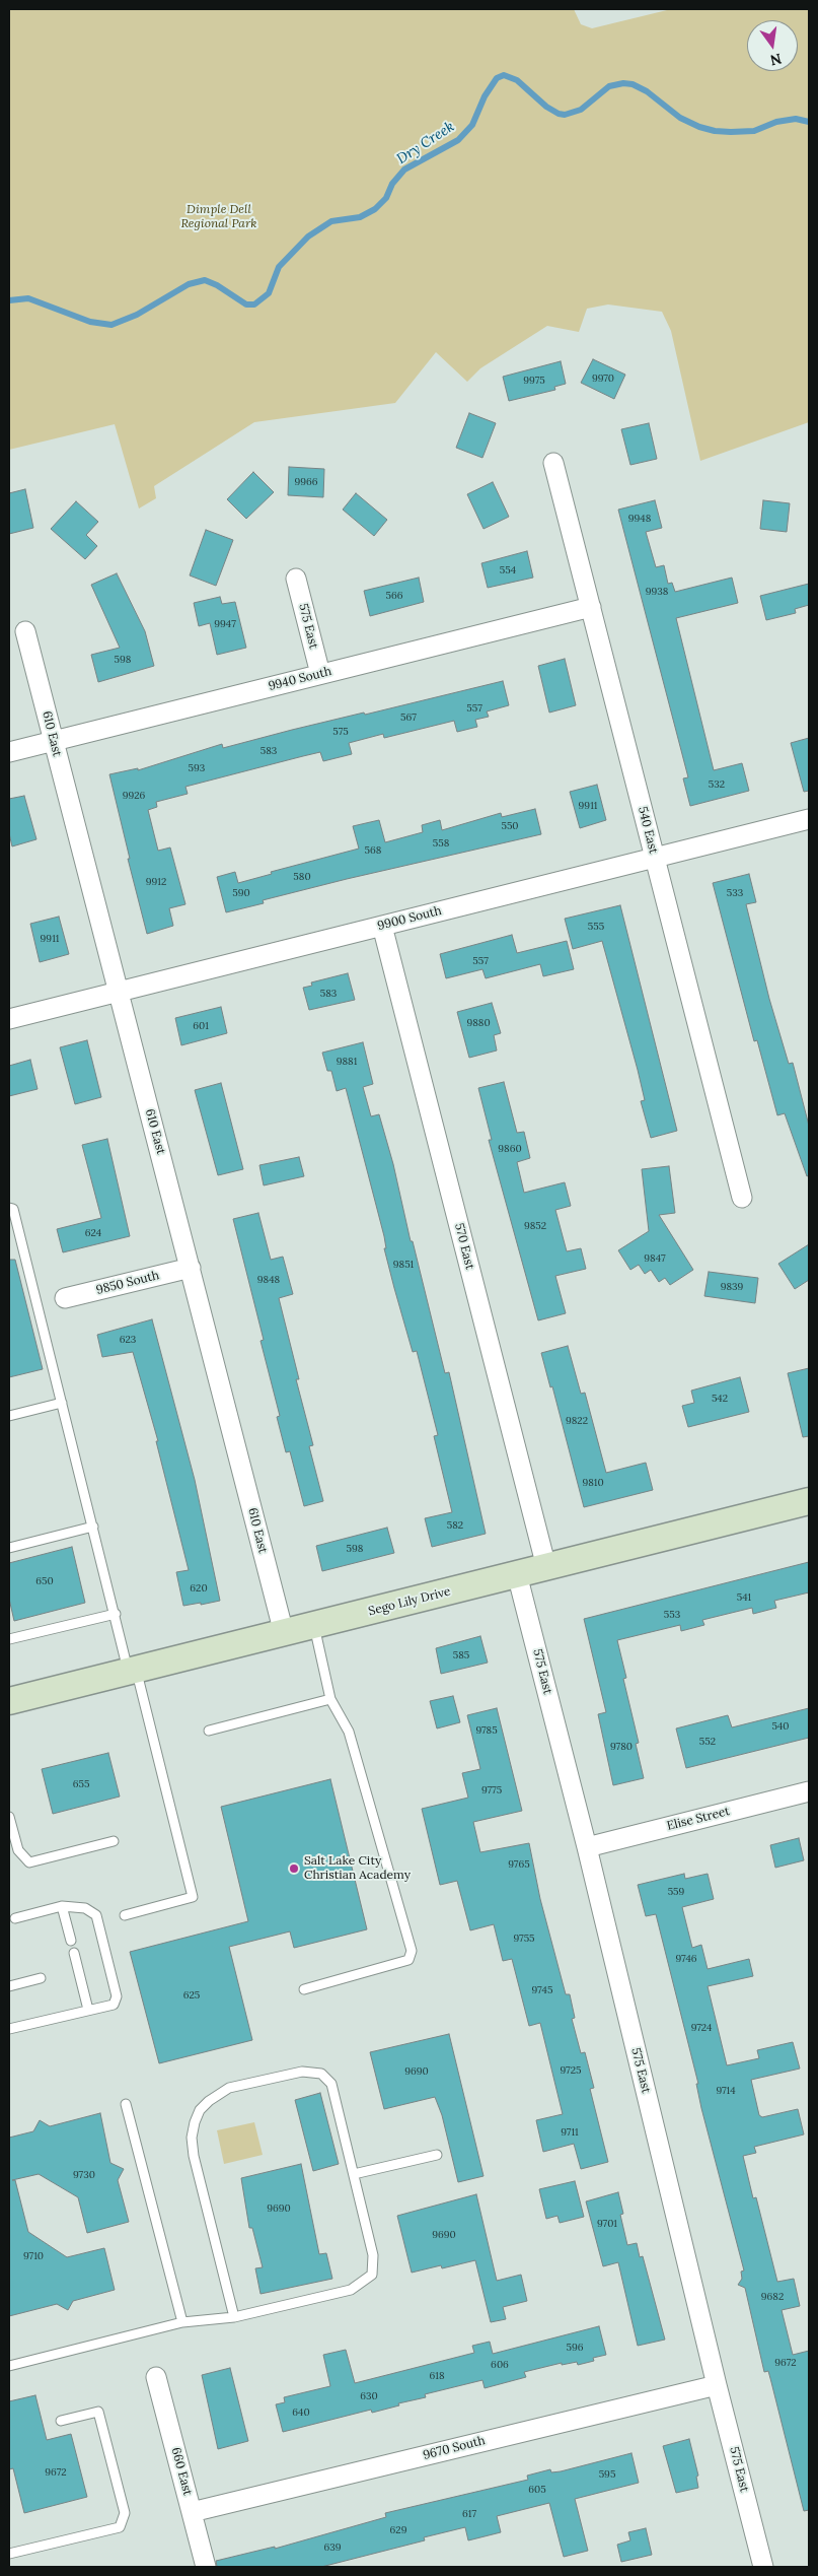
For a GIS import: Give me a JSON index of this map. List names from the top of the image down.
{
  "streets": {
    "main road": ["Sego Lily Drive"],
    "street": [
      "575 East",
      "9940 South",
      "610 East",
      "540 East",
      "9900 South",
      "570 East",
      "9850 South",
      "Elise Street",
      "9670 South",
      "660 East"
    ]
  },
  "crossings": [
    ["575 East", "9940 South"],
    ["575 East", "Sego Lily Drive"],
    ["575 East", "Elise Street"],
    ["575 East", "9670 South"],
    ["9940 South", "610 East"],
    ["9940 South", "540 East"],
    ["610 East", "9900 South"],
    ["610 East", "9850 South"],
    ["610 East", "Sego Lily Drive"],
    ["540 East", "9900 South"],
    ["9900 South", "570 East"],
    ["570 East", "Sego Lily Drive"],
    ["9670 South", "660 East"]
  ],
  "water": ["Dry Creek"],
  "parks": ["Dimple Dell Regional Park"],
  "places": ["Salt Lake City Christian Academy"],
  "house_numbers": [
    "9970",
    "9975",
    "9966",
    "9948",
    "554",
    "9938",
    "566",
    "9947",
    "598",
    "557",
    "567",
    "575",
    "583",
    "593",
    "532",
    "9926",
    "9911",
    "550",
    "558",
    "568",
    "580",
    "9912",
    "590",
    "533",
    "555",
    "9911",
    "557",
    "583",
    "9880",
    "601",
    "9881",
    "9860",
    "9852",
    "624",
    "9847",
    "9851",
    "9848",
    "9839",
    "623",
    "542",
    "9822",
    "9810",
    "582",
    "598",
    "650",
    "620",
    "541",
    "553",
    "585",
    "540",
    "9785",
    "552",
    "9780",
    "655",
    "9775",
    "9765",
    "559",
    "9755",
    "9746",
    "9745",
    "625",
    "9724",
    "9725",
    "9690",
    "9714",
    "9711",
    "9730",
    "9690",
    "9701",
    "9690",
    "9710",
    "9682",
    "596",
    "9672",
    "606",
    "618",
    "630",
    "640",
    "9672",
    "595",
    "605",
    "617",
    "629",
    "639"
  ],
  "north": "bottom"
}
